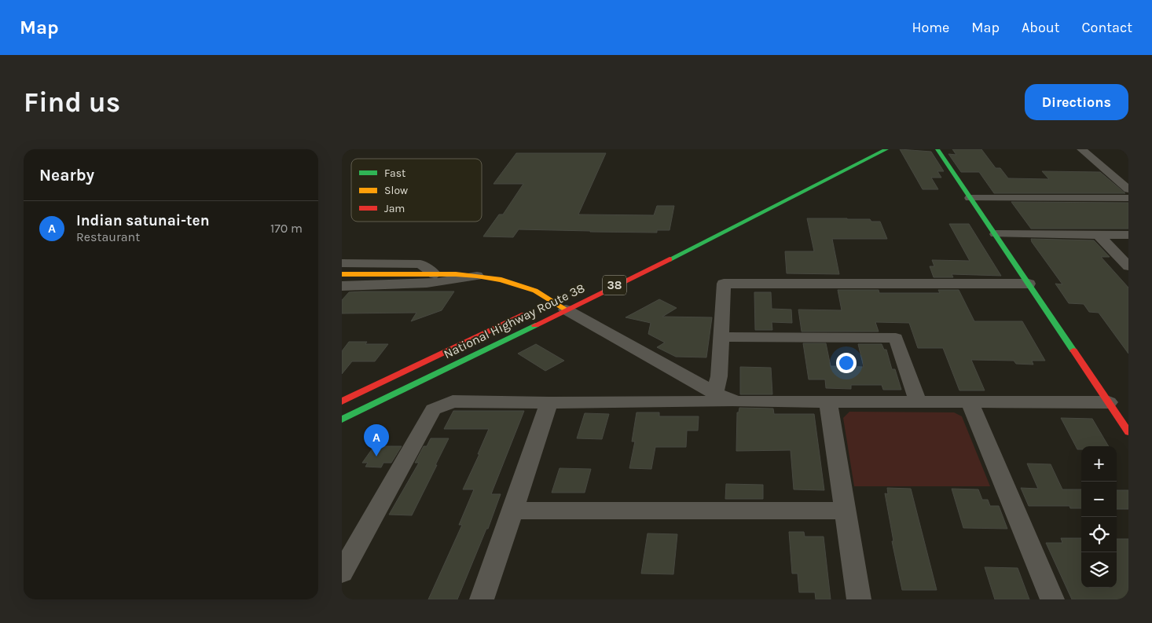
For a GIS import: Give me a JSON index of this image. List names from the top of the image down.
{
  "streets": {
    "main road": ["38", "National Highway Route 38"]
  },
  "legend": ["Fast", "Slow", "Jam"],
  "page": {
    "header": "Map",
    "nav": [
      "Home",
      "Map",
      "About",
      "Contact"
    ],
    "buttons": "Directions",
    "title": "Find us",
    "heading": "Nearby",
    "list": [
      {
        "mark": "A",
        "name": "Indian satunai-ten",
        "note": "Restaurant",
        "value": "170 m"
      }
    ],
    "pins": "A",
    "map_buttons": ["+", "−"]
  }
}
